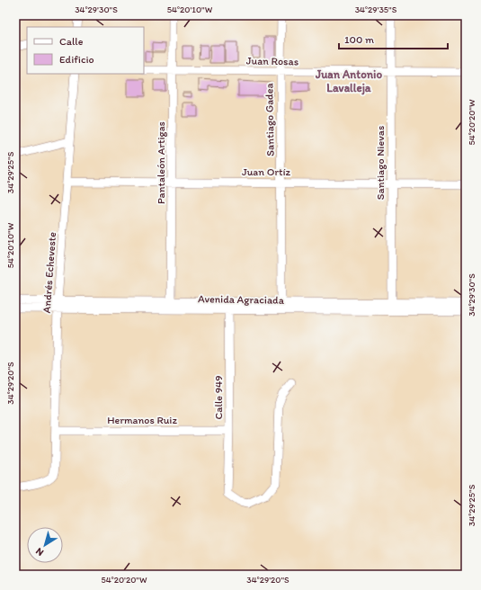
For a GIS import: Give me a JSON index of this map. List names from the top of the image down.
{
  "streets": {
    "street": [
      "Juan Rosas",
      "Santiago Gadea",
      "Pantaleón Artigas",
      "Santiago Nievas",
      "Juan Ortíz",
      "Andrés Echeveste",
      "Avenida Agraciada",
      "Calle 949",
      "Hermanos Ruiz"
    ]
  },
  "crossings": [
    ["Juan Rosas", "Santiago Gadea"],
    ["Juan Rosas", "Pantaleón Artigas"],
    ["Juan Rosas", "Santiago Nievas"],
    ["Santiago Gadea", "Juan Ortíz"],
    ["Santiago Gadea", "Avenida Agraciada"],
    ["Pantaleón Artigas", "Juan Ortíz"],
    ["Pantaleón Artigas", "Avenida Agraciada"],
    ["Santiago Nievas", "Juan Ortíz"],
    ["Santiago Nievas", "Avenida Agraciada"],
    ["Juan Ortíz", "Andrés Echeveste"],
    ["Andrés Echeveste", "Avenida Agraciada"],
    ["Andrés Echeveste", "Hermanos Ruiz"],
    ["Avenida Agraciada", "Calle 949"],
    ["Calle 949", "Hermanos Ruiz"]
  ],
  "districts": ["Juan Antonio Lavalleja"],
  "legend": ["Calle", "Edificio"],
  "scale_bar": "100 m",
  "north": "bottom left",
  "coordinates": [
    "34°29'30\"S",
    "54°20'10\"W",
    "34°29'35\"S",
    "54°20'20\"W",
    "34°29'25\"S",
    "34°29'20\"S"
  ]
}
